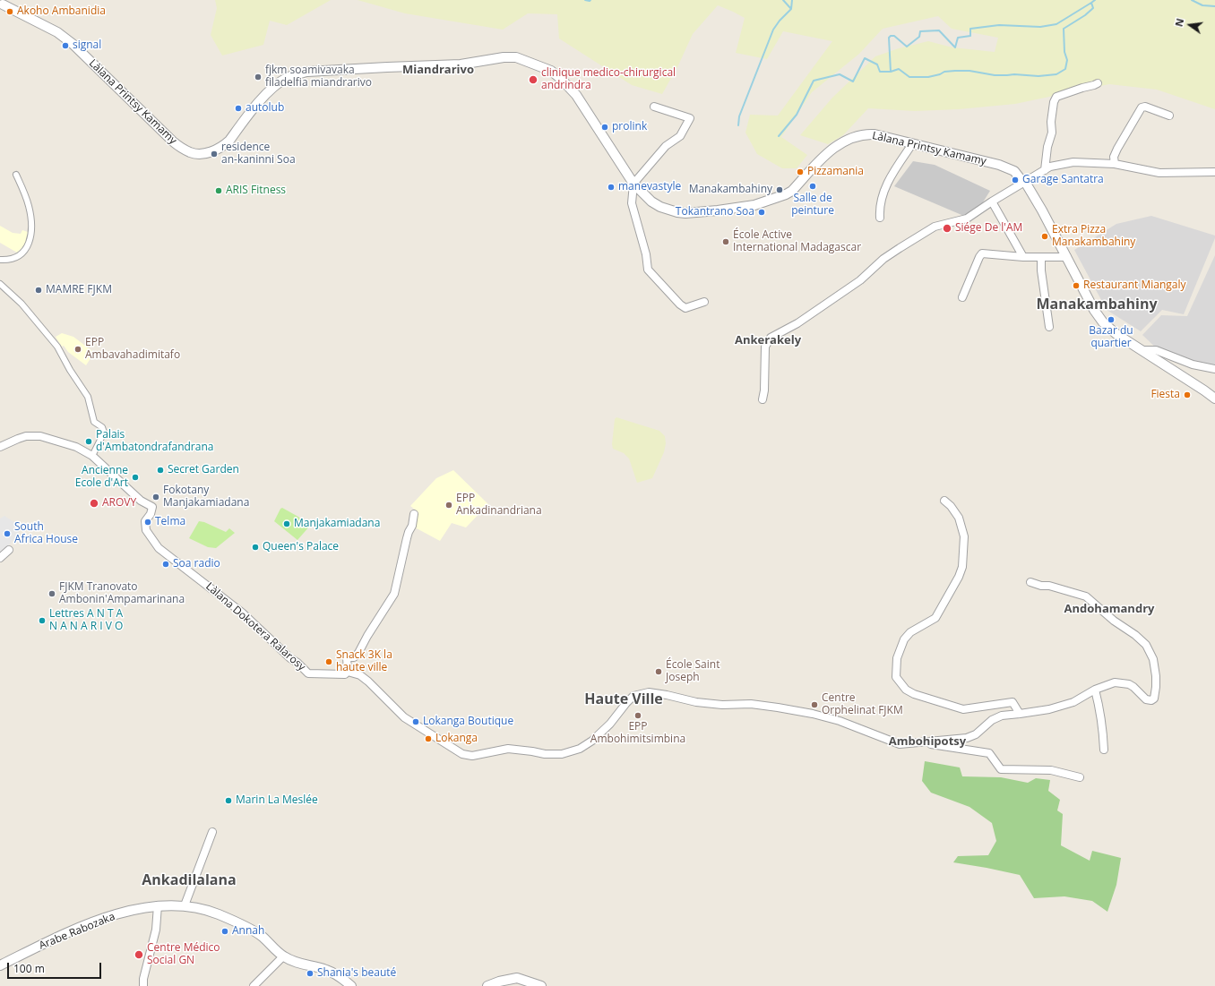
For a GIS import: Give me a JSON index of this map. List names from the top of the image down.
{
  "streets": {
    "street": ["Làlana Printsy Kamamy", "Làlana Dokotera Ralarosy", "Arabe Rabozaka"]
  },
  "districts": [
    "Miandrarivo",
    "Manakambahiny",
    "Ankerakely",
    "Andohamandry",
    "Haute Ville",
    "Ambohipotsy",
    "Ankadilalana"
  ],
  "places": [
    "Akoho Ambanidia",
    "signal",
    "fjkm soamivavaka filadelfia miandrarivo",
    "clinique medico-chirurgical andrindra",
    "autolub",
    "prolink",
    "residence an-kaninni Soa",
    "Pizzamania",
    "Garage Santatra",
    "Salle de peinture",
    "manevastyle",
    "Manakambahiny",
    "ARIS Fitness",
    "Tokantrano Soa",
    "Siége De l'AM",
    "Extra Pizza Manakambahiny",
    "École Active International Madagascar",
    "Restaurant Miangaly",
    "MAMRE FJKM",
    "Bazar du quartier",
    "EPP Ambavahadimitafo",
    "Fiesta",
    "Palais d'Ambatondrafandrana",
    "Secret Garden",
    "Ancienne Ecole d'Art",
    "Fokotany Manjakamiadana",
    "AROVY",
    "EPP Ankadinandriana",
    "Telma",
    "Manjakamiadana",
    "South Africa House",
    "Queen's Palace",
    "Soa radio",
    "FJKM Tranovato Ambonin'Ampamarinana",
    "Lettres A N T A N A N A R I V O",
    "Snack 3K la haute ville",
    "École Saint Joseph",
    "Centre Orphelinat FJKM",
    "EPP Ambohimitsimbina",
    "Lokanga Boutique",
    "Lokanga",
    "Marin La Meslée",
    "Annah",
    "Centre Médico Social GN",
    "Shania's beauté"
  ],
  "scale_bar": "100 m",
  "north": "left"
}
